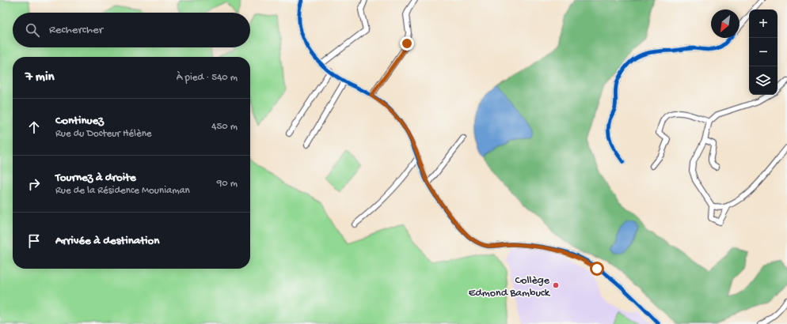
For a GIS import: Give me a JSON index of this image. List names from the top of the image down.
{
  "places": ["Collège Edmond Bambuck"],
  "north": "bottom left",
  "page": {
    "map_buttons": ["+", "−"],
    "search": "Rechercher",
    "heading": ["7 min", "À pied · 540 m"],
    "list": [
      ["Continuez", "Rue du Docteur Hélène", "450 m"],
      ["Tournez à droite", "Rue de la Résidence Mouniaman", "90 m"],
      "Arrivée à destination"
    ]
  }
}
